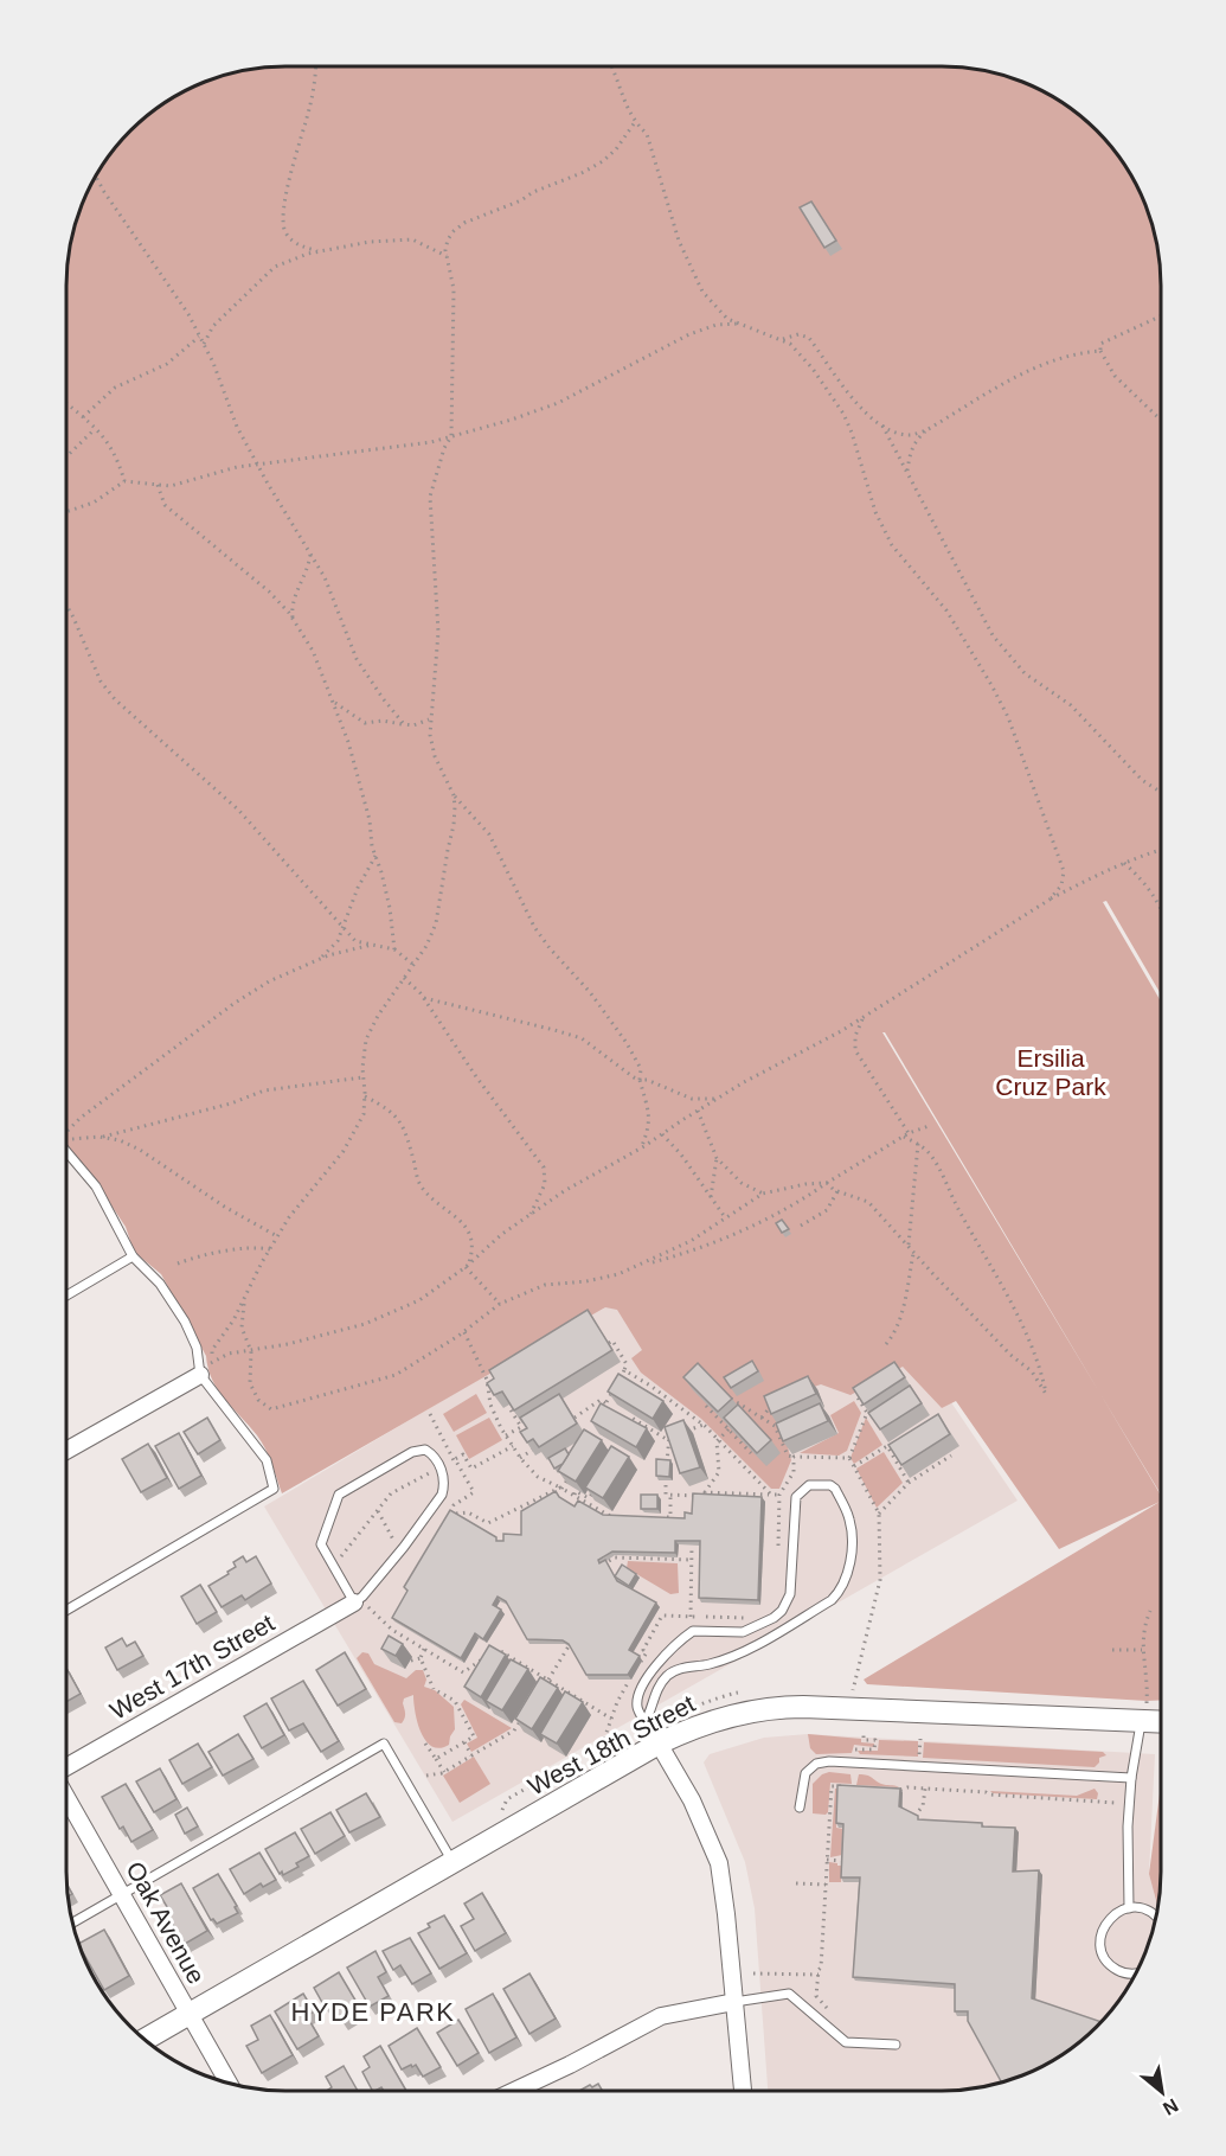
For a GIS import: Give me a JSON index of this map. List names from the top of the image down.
{
  "streets": {
    "street": ["West 17th Street", "West 18th Street", "Oak Avenue"]
  },
  "crossings": [
    ["West 18th Street", "Oak Avenue"]
  ],
  "districts": ["HYDE PARK"],
  "parks": ["Ersilia Cruz Park"],
  "north": "bottom right"
}
